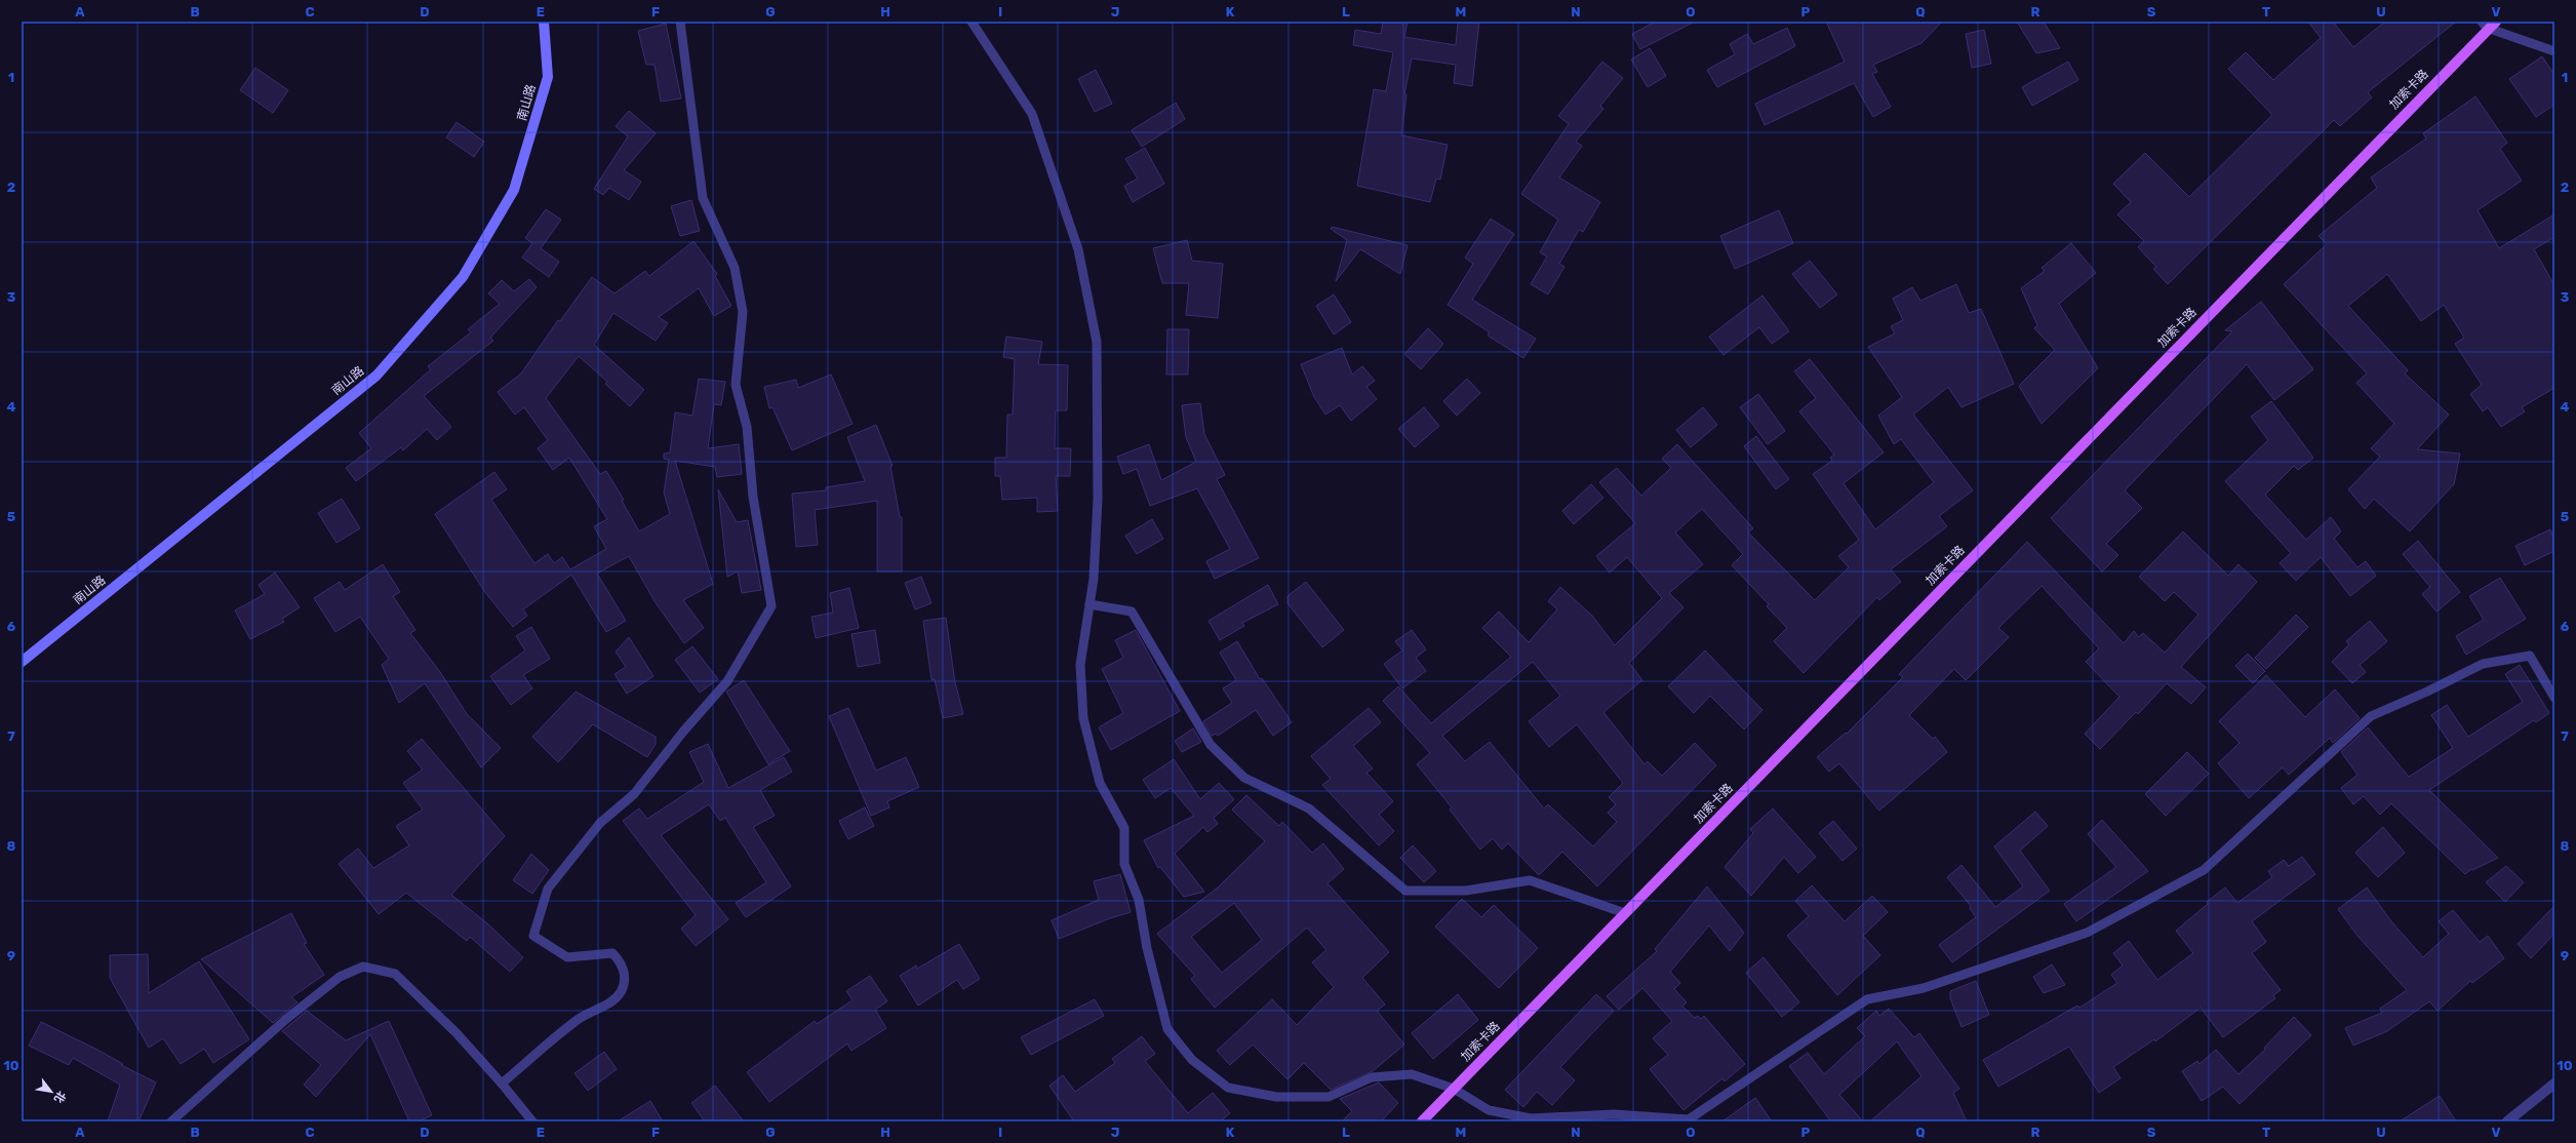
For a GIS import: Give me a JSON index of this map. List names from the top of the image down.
{
  "streets": {
    "main road": ["加索卡路"],
    "street": ["南山路"]
  },
  "north": "bottom right",
  "grid": {
    "columns": [
      "A",
      "B",
      "C",
      "D",
      "E",
      "F",
      "G",
      "H",
      "I",
      "J",
      "K",
      "L",
      "M",
      "N",
      "O",
      "P",
      "Q",
      "R",
      "S",
      "T",
      "U",
      "V"
    ],
    "rows": [
      "1",
      "2",
      "3",
      "4",
      "5",
      "6",
      "7",
      "8",
      "9",
      "10"
    ]
  }
}
